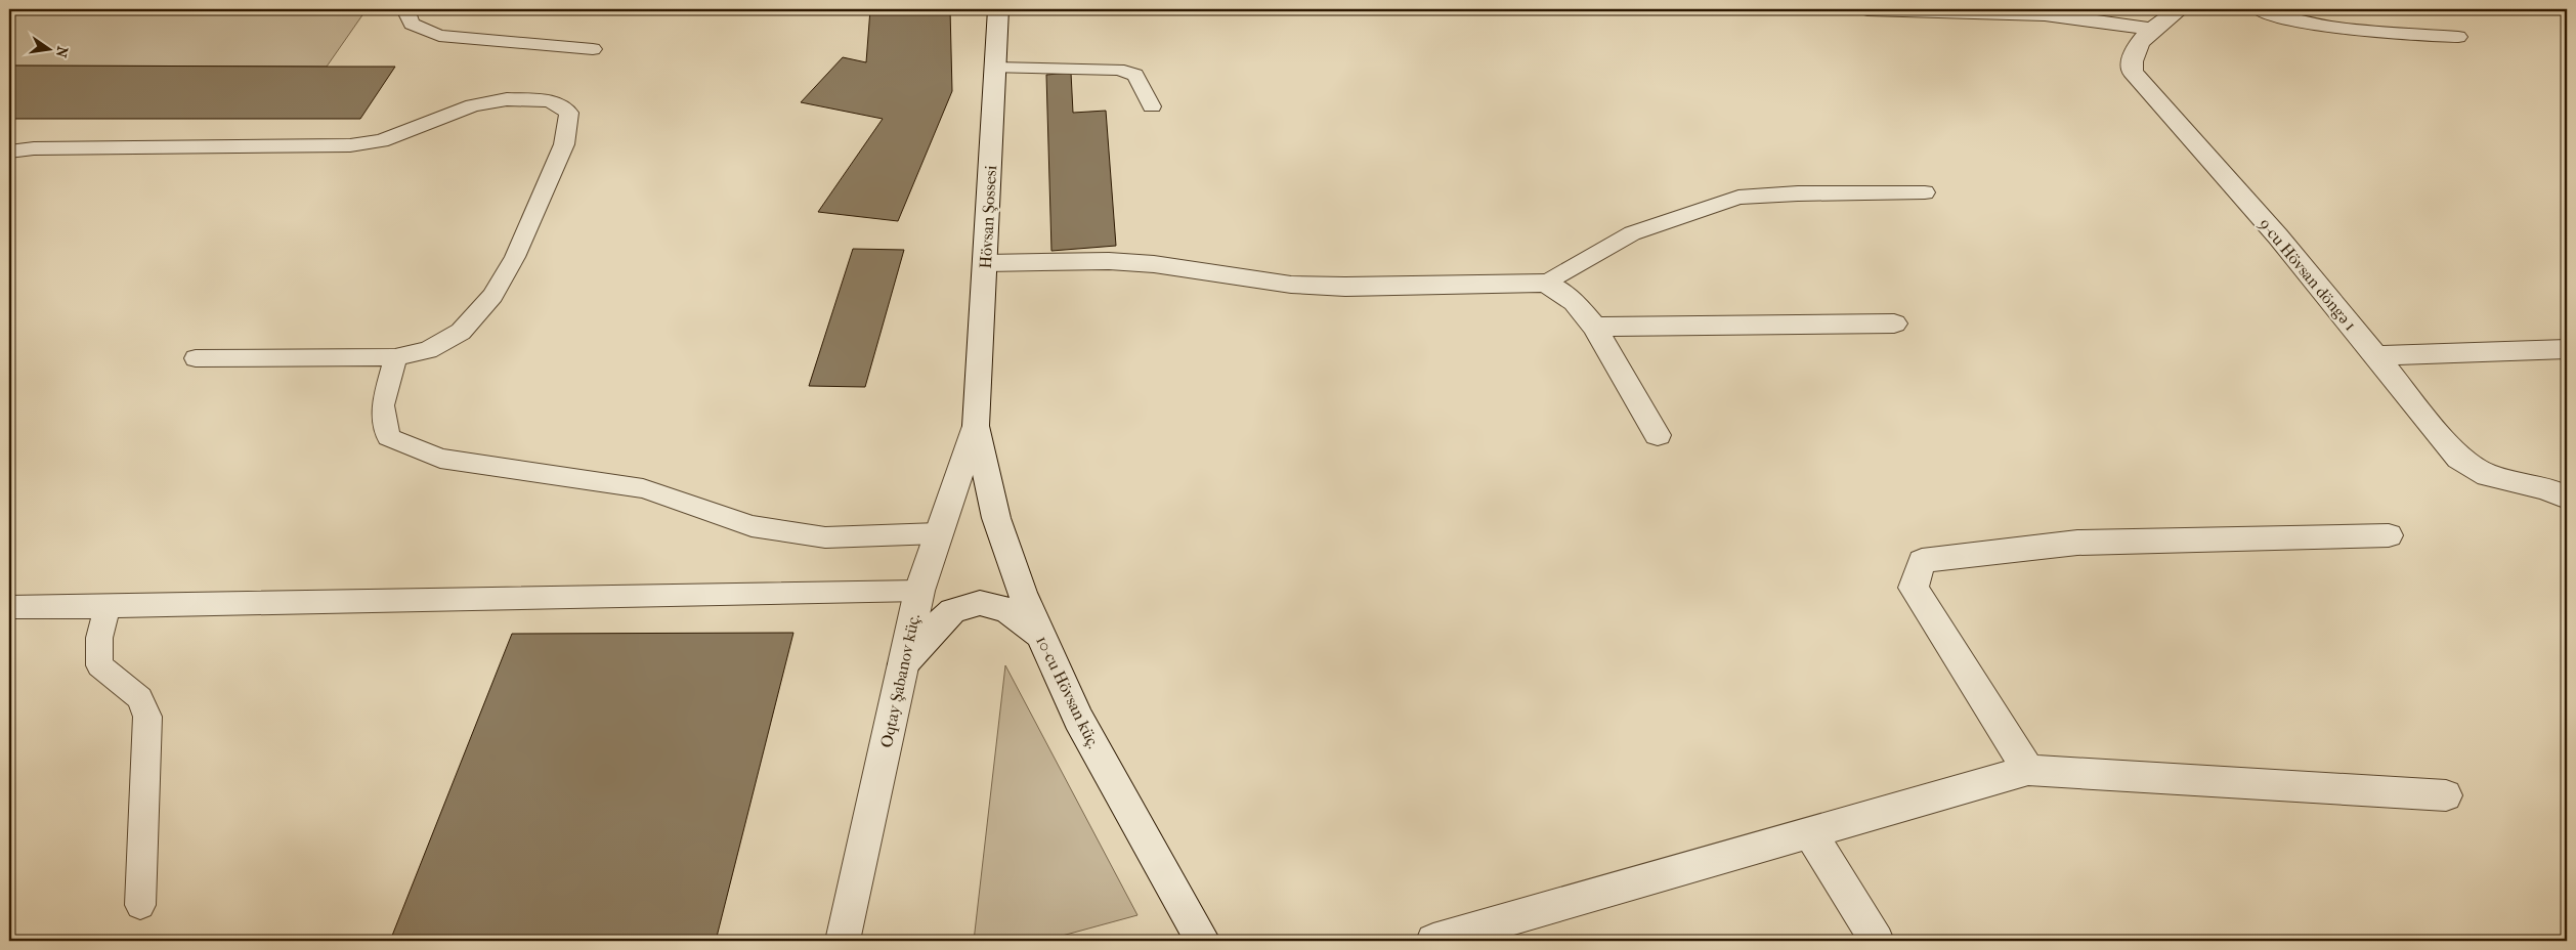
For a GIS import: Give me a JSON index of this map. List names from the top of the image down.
{
  "streets": {
    "street": [
      "Hövsan Şossesi",
      "9-cu Hövsan döngə 1",
      "Oqtay Şabanov küç.",
      "10-cu Hövsan küç."
    ]
  },
  "crossings": [
    ["Hövsan Şossesi", "Oqtay Şabanov küç."],
    ["Hövsan Şossesi", "10-cu Hövsan küç."],
    ["Oqtay Şabanov küç.", "10-cu Hövsan küç."]
  ],
  "north": "right"
}
